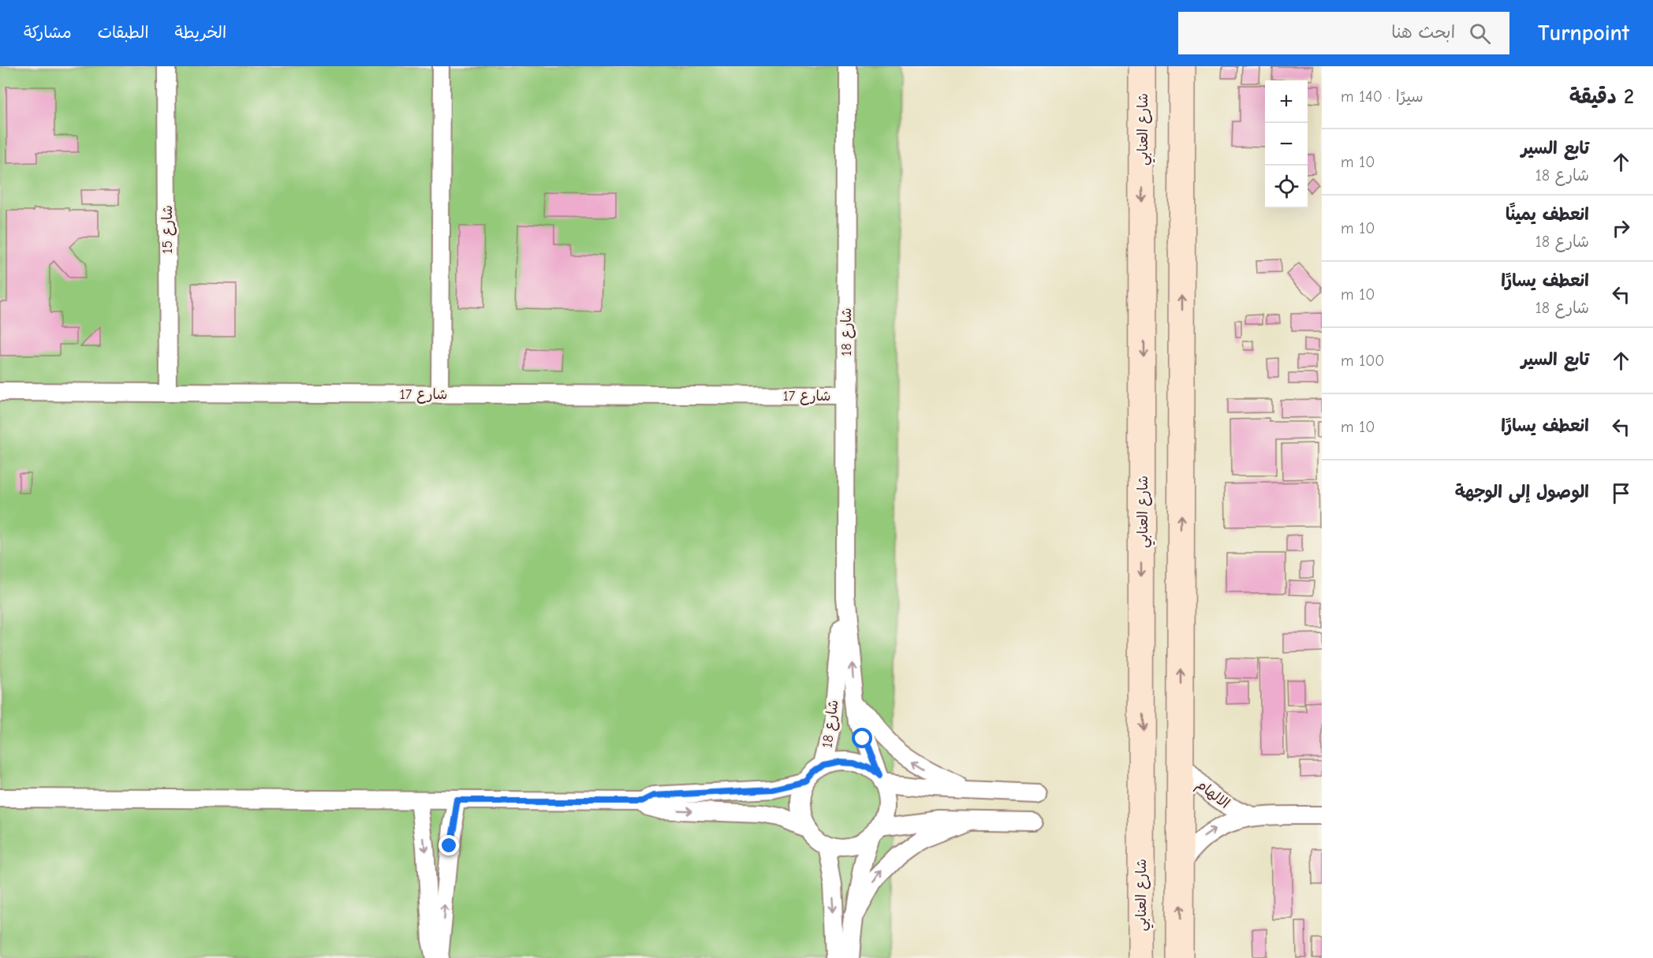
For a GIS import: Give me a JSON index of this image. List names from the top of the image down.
{
  "streets": {
    "street": [
      "شارع العنابي",
      "شارع 15",
      "شارع 18",
      "شارع 17",
      "الالهام"
    ]
  },
  "crossings": [
    ["شارع 15", "شارع 17"],
    ["شارع 18", "شارع 17"]
  ],
  "page": {
    "header": "Turnpoint",
    "search": "ابحث هنا",
    "nav": ["الخريطة", "الطبقات", "مشاركة"],
    "heading": ["2 دقيقة", "سيرًا · 140 m"],
    "map_buttons": ["+", "−"],
    "list": [
      ["تابع السير", "شارع 18", "10 m"],
      ["انعطف يمينًا", "شارع 18", "10 m"],
      ["انعطف يسارًا", "شارع 18", "10 m"],
      ["تابع السير", "100 m"],
      ["انعطف يسارًا", "10 m"],
      "الوصول إلى الوجهة"
    ]
  }
}
